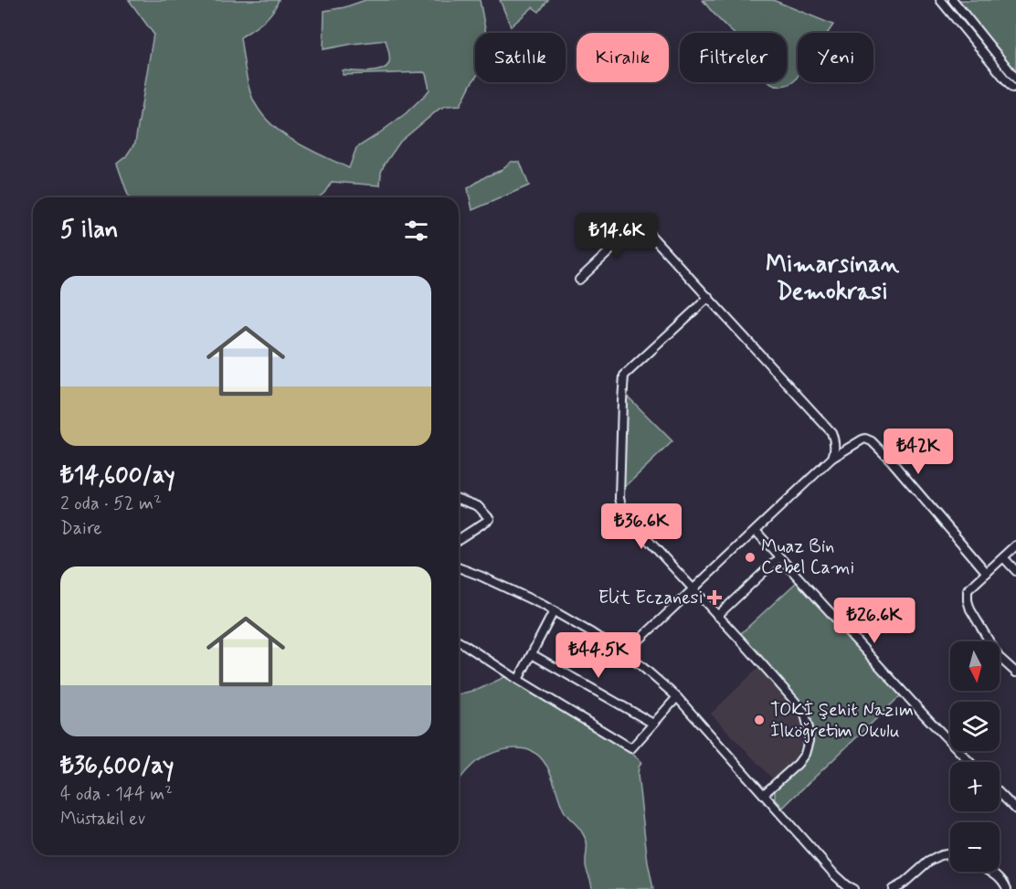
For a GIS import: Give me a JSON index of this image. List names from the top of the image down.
{
  "districts": ["Mimarsinan Demokrasi"],
  "places": {
    "other": ["Muaz Bin Cebel Cami", "TOKİ Şehit Nazım İlköğretim Okulu"],
    "health": ["Elit Eczanesi"]
  },
  "north": "bottom",
  "page": {
    "chip": [
      "Satılık",
      "Kiralık",
      "Filtreler",
      "Yeni"
    ],
    "heading": "5 ilan",
    "price": [
      "₺14.6K",
      "₺42K",
      "₺36.6K",
      "₺26.6K",
      "₺44.5K"
    ],
    "list": [
      {
        "name": "₺14,600/ay",
        "note": "2 oda · 52 m² · Daire"
      },
      {
        "name": "₺36,600/ay",
        "note": "4 oda · 144 m² · Müstakil ev"
      }
    ],
    "map_buttons": ["+", "−"]
  }
}
